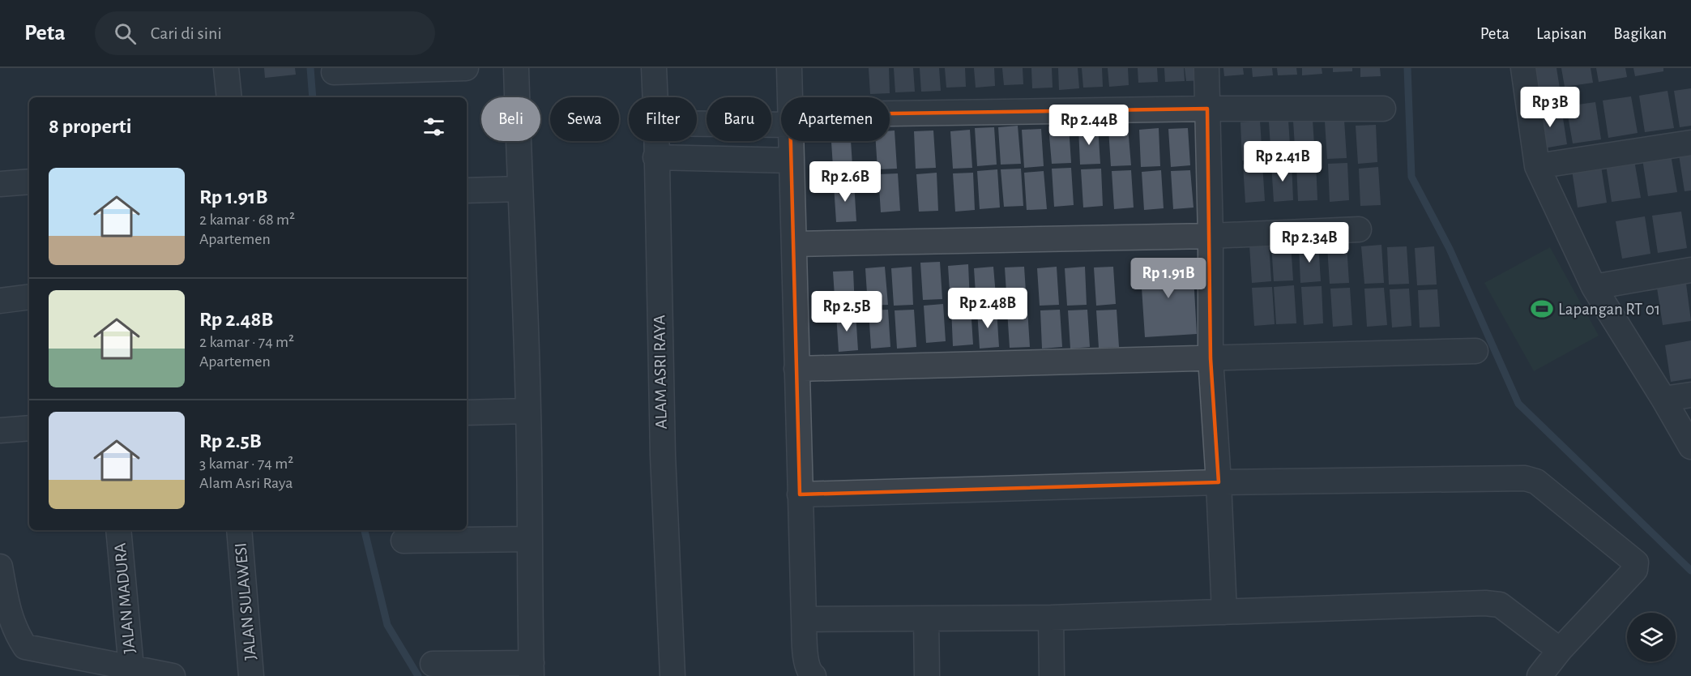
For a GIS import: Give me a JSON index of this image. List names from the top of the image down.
{
  "streets": {
    "street": ["ALAM ASRI RAYA", "JALAN MADURA", "JALAN SULAWESI"]
  },
  "places": {
    "sports": ["Lapangan RT 01"]
  },
  "page": {
    "header": "Peta",
    "search": "Cari di sini",
    "nav": ["Peta", "Lapisan", "Bagikan"],
    "price": [
      "Rp 3B",
      "Rp 2.44B",
      "Rp 2.41B",
      "Rp 2.6B",
      "Rp 2.34B",
      "Rp 1.91B",
      "Rp 2.48B",
      "Rp 2.5B"
    ],
    "chip": [
      "Beli",
      "Sewa",
      "Filter",
      "Baru",
      "Apartemen"
    ],
    "heading": "8 properti",
    "list": [
      {
        "name": "Rp 1.91B",
        "note": "2 kamar · 68 m² · Apartemen"
      },
      {
        "name": "Rp 2.48B",
        "note": "2 kamar · 74 m² · Apartemen"
      },
      {
        "name": "Rp 2.5B",
        "note": "3 kamar · 74 m² · Alam Asri Raya"
      }
    ]
  }
}
